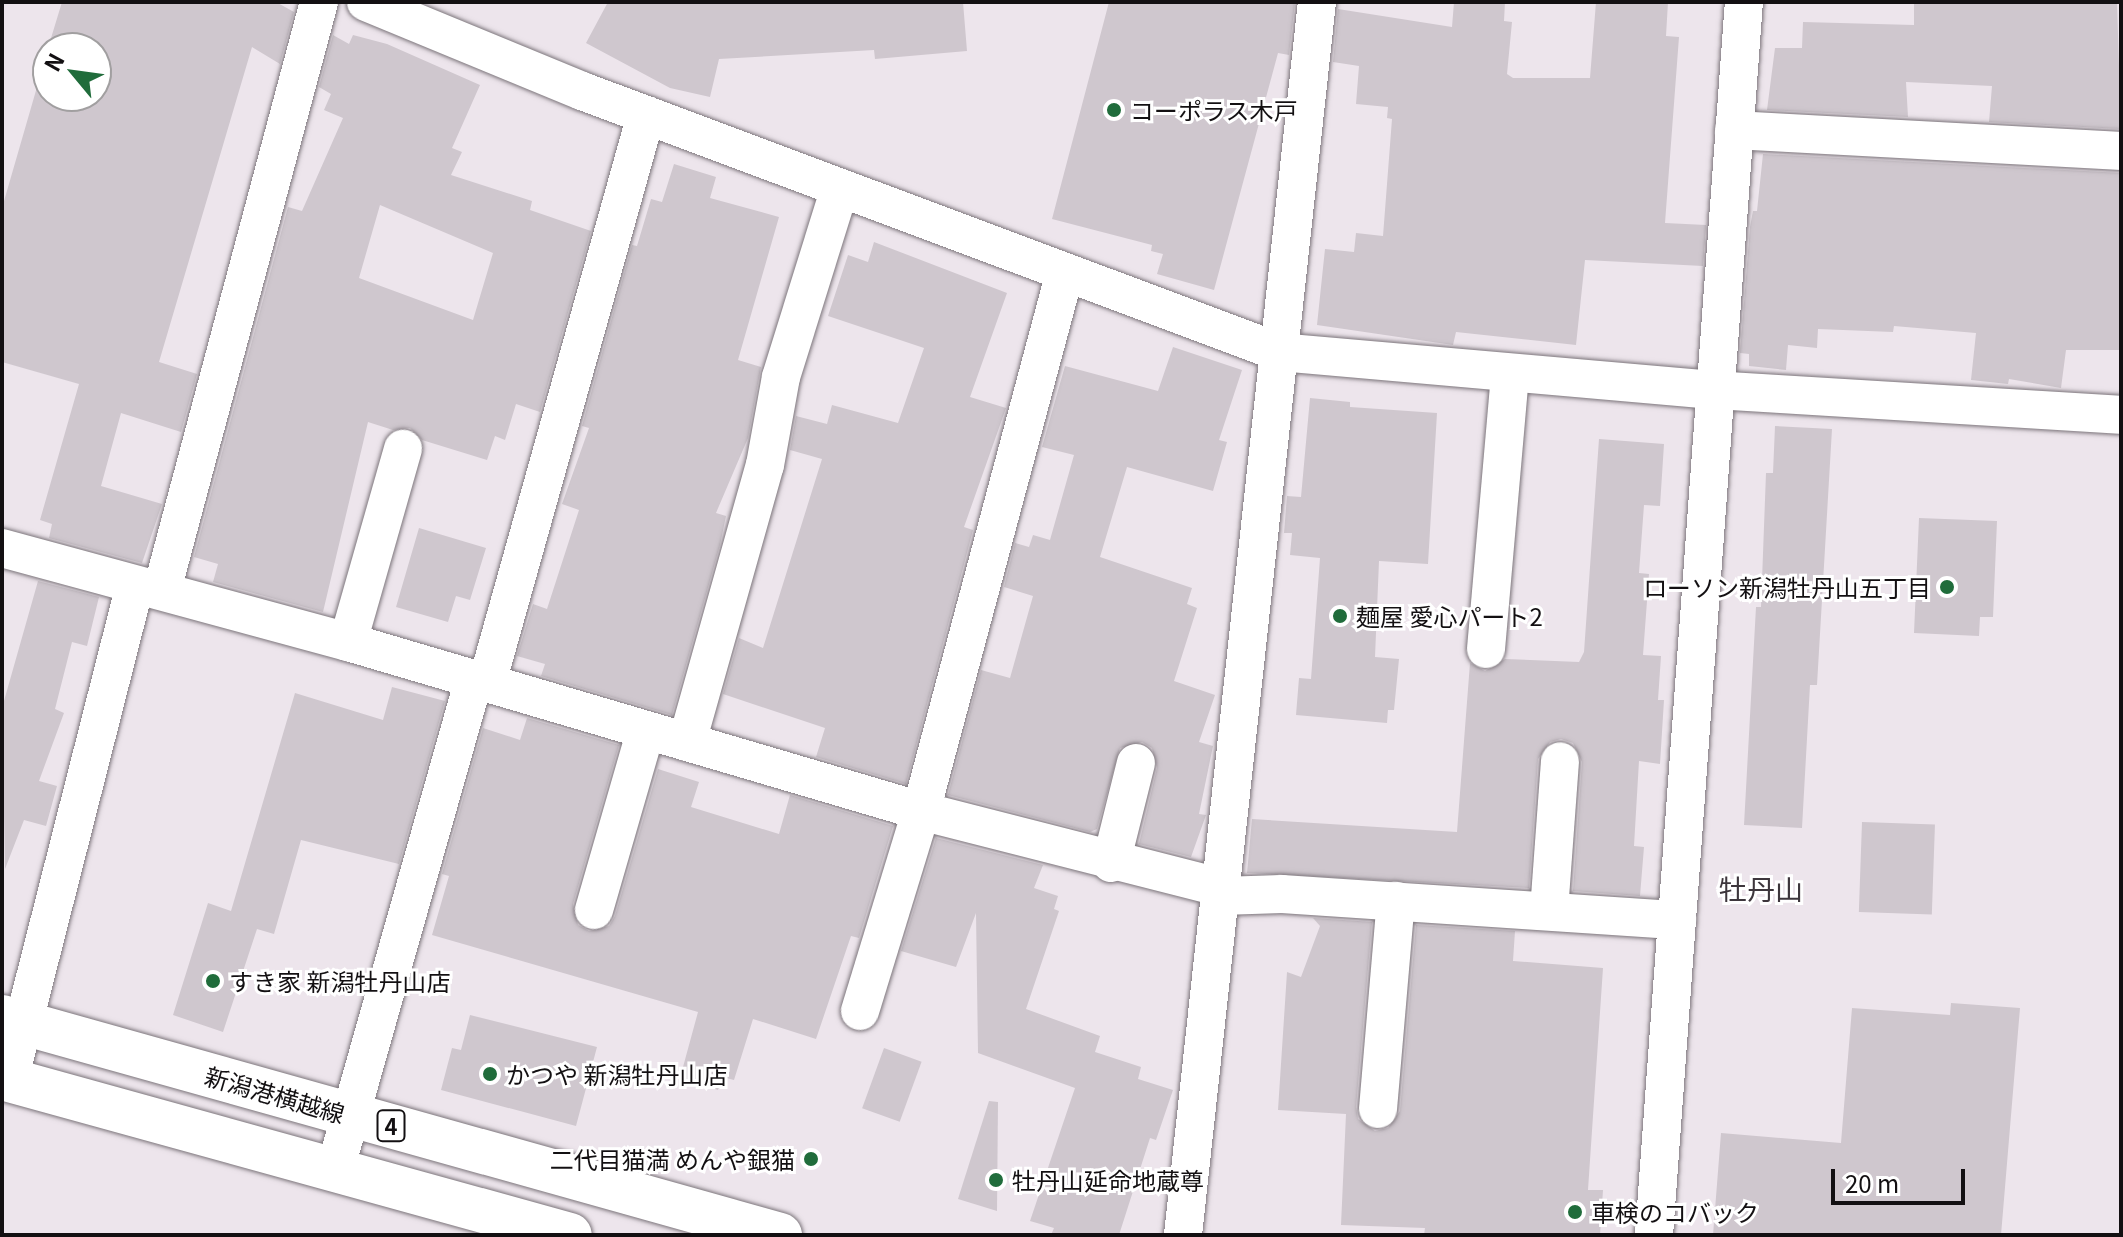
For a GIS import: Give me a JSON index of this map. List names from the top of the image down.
{
  "streets": {
    "main road": ["新潟港横越線", "4"]
  },
  "districts": ["牡丹山"],
  "places": [
    "コーポラス木戸",
    "ローソン新潟牡丹山五丁目",
    "麺屋 愛心パート2",
    "すき家 新潟牡丹山店",
    "かつや 新潟牡丹山店",
    "二代目猫満 めんや銀猫",
    "牡丹山延命地蔵尊",
    "車検のコバック"
  ],
  "scale_bar": "20 m",
  "north": "top left"
}
